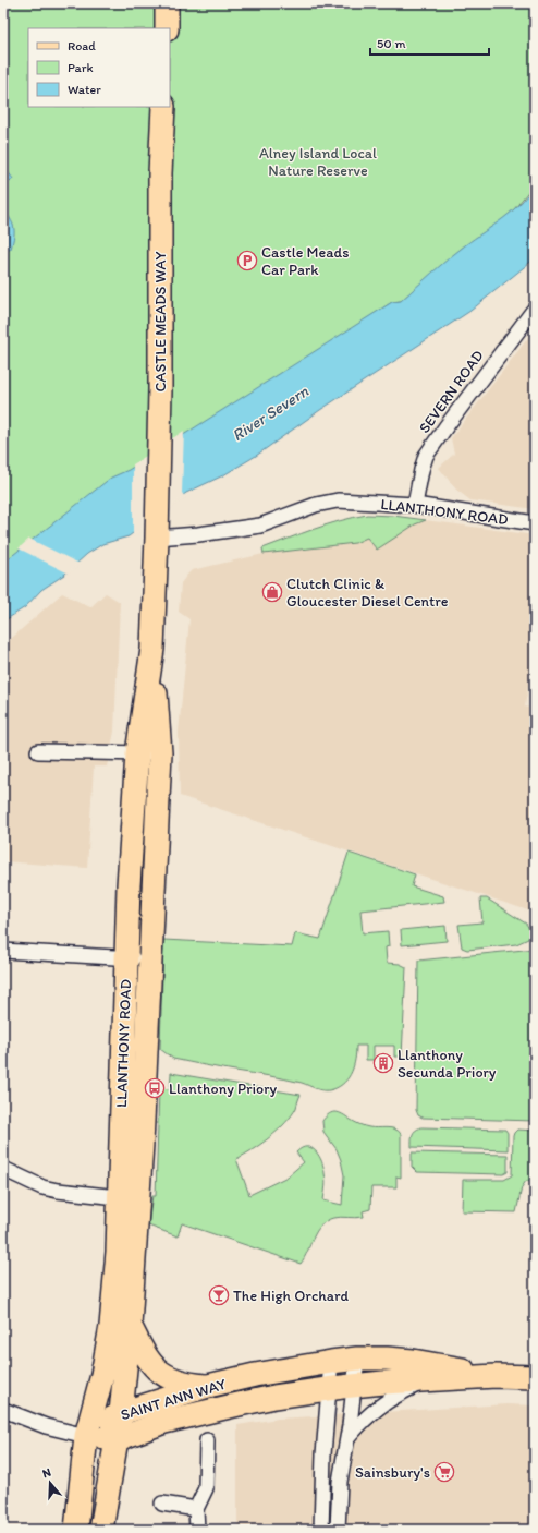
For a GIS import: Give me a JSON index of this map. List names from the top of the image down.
{
  "streets": {
    "main road": ["CASTLE MEADS WAY", "LLANTHONY ROAD", "SAINT ANN WAY"],
    "street": ["SEVERN ROAD"]
  },
  "crossings": [
    ["CASTLE MEADS WAY", "LLANTHONY ROAD"],
    ["SEVERN ROAD", "LLANTHONY ROAD"],
    ["LLANTHONY ROAD", "SAINT ANN WAY"]
  ],
  "water": ["River Severn"],
  "parks": ["Alney Island Local Nature Reserve"],
  "places": {
    "parking": ["Castle Meads Car Park"],
    "shop": ["Clutch Clinic & Gloucester Diesel Centre"],
    "building": ["Llanthony Secunda Priory"],
    "bus stop": ["Llanthony Priory"],
    "bar": ["The High Orchard"],
    "supermarket": ["Sainsbury's"]
  },
  "legend": ["Road", "Park", "Water"],
  "scale_bar": "50 m",
  "north": "top"
}
